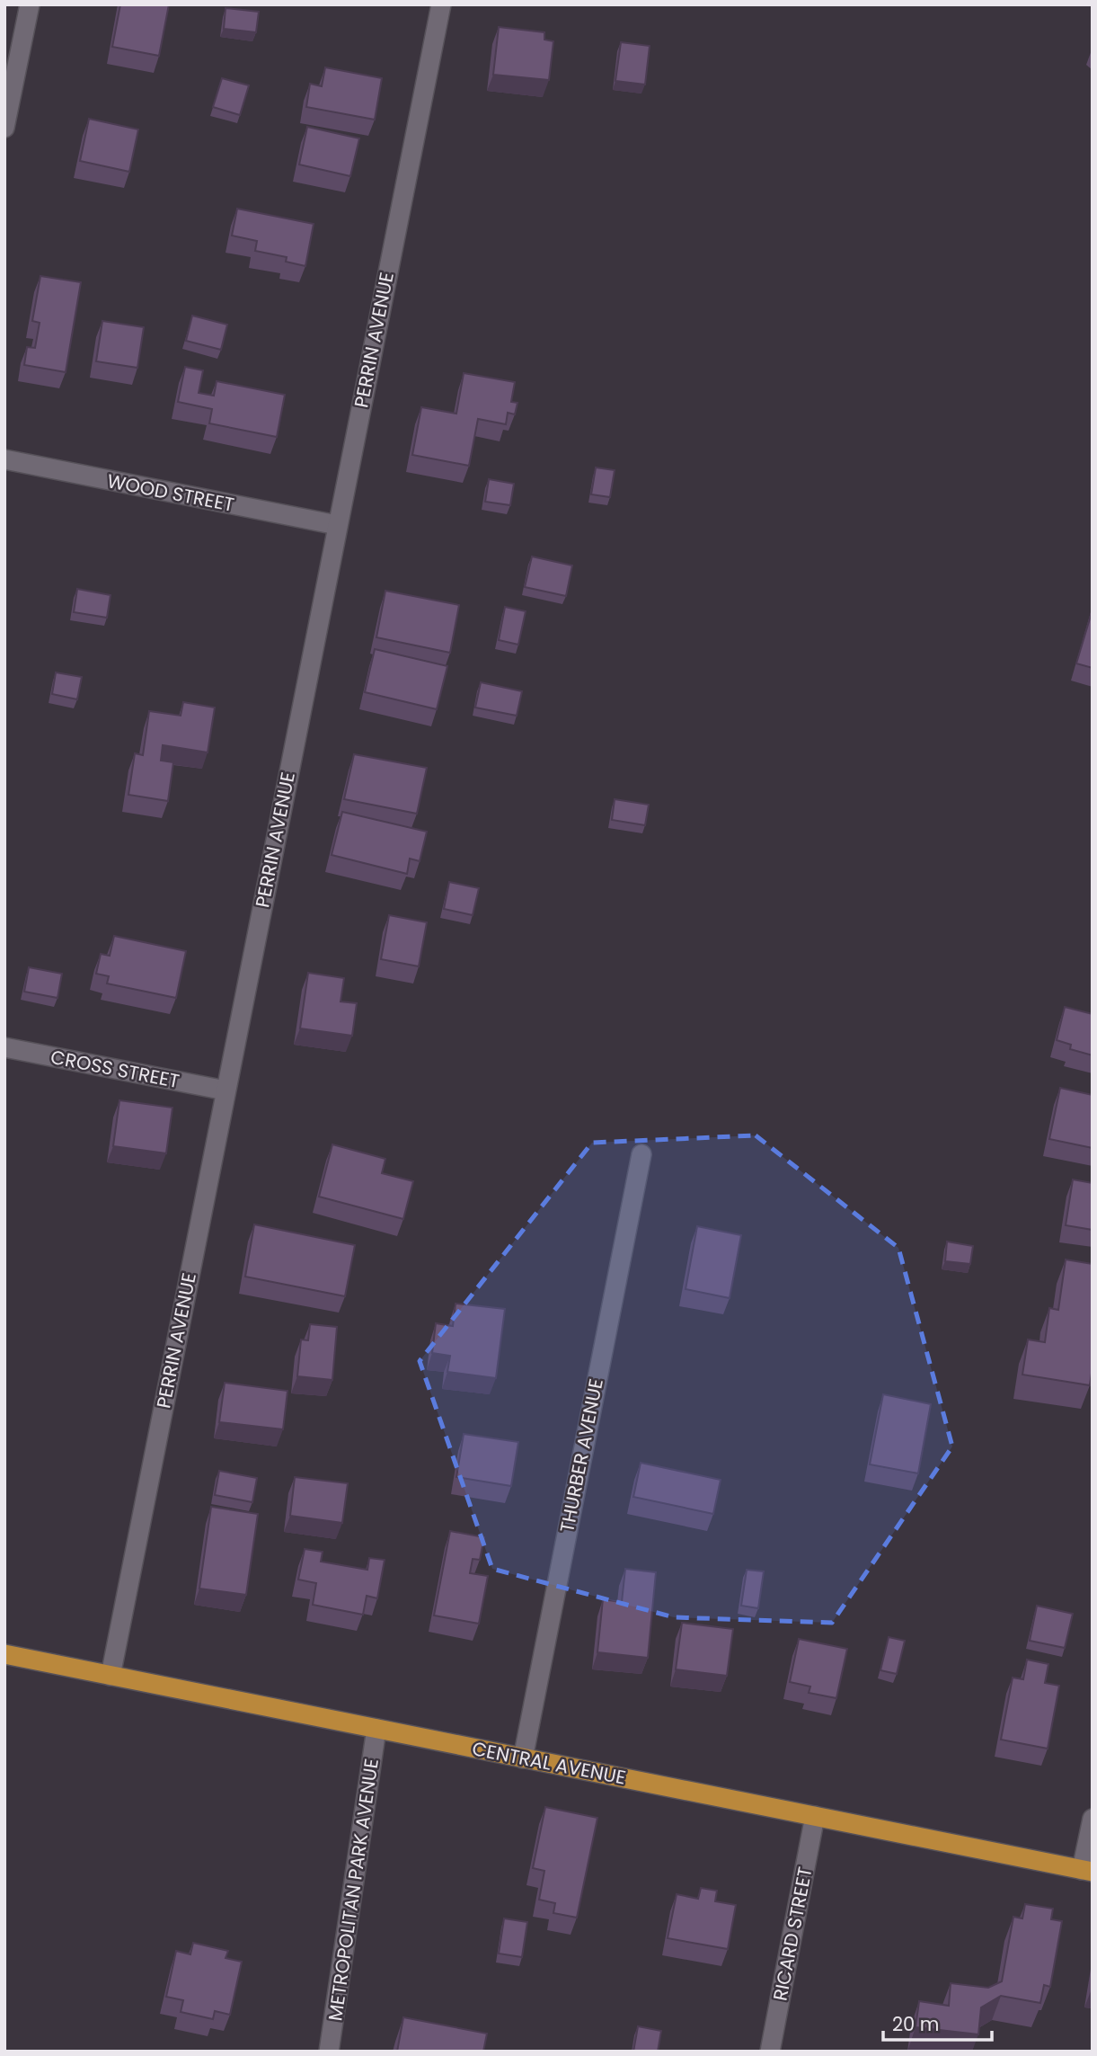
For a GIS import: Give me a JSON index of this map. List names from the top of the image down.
{
  "streets": {
    "main road": ["CENTRAL AVENUE"],
    "street": [
      "PERRIN AVENUE",
      "WOOD STREET",
      "CROSS STREET",
      "THURBER AVENUE",
      "METROPOLITAN PARK AVENUE",
      "RICARD STREET"
    ]
  },
  "crossings": [
    ["PERRIN AVENUE", "WOOD STREET"],
    ["PERRIN AVENUE", "CROSS STREET"],
    ["PERRIN AVENUE", "CENTRAL AVENUE"],
    ["THURBER AVENUE", "CENTRAL AVENUE"],
    ["CENTRAL AVENUE", "METROPOLITAN PARK AVENUE"],
    ["CENTRAL AVENUE", "RICARD STREET"]
  ],
  "scale_bar": "20 m"
}
